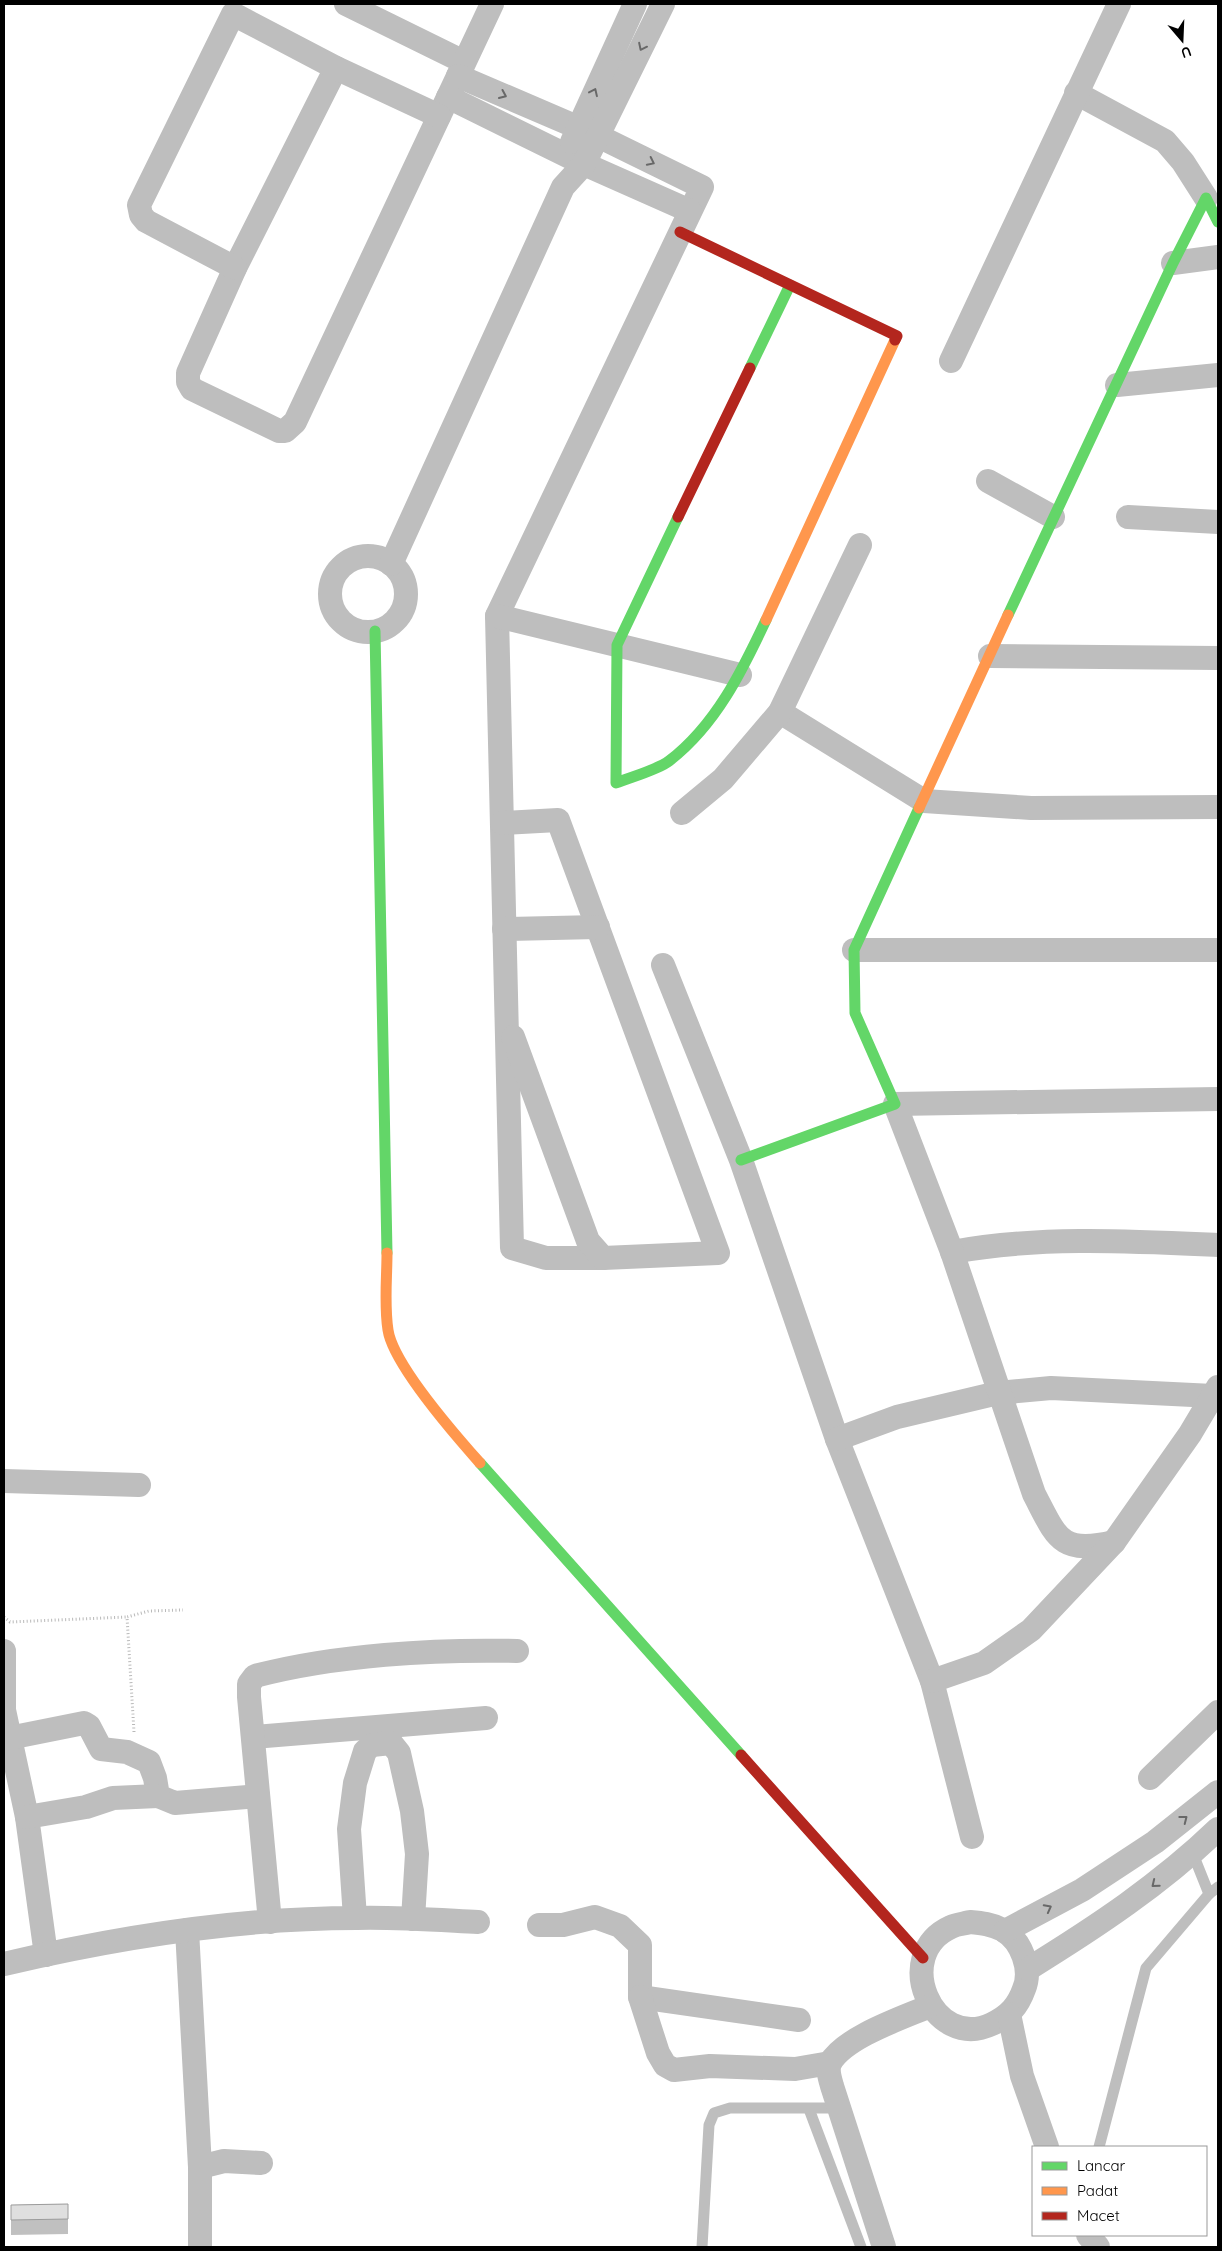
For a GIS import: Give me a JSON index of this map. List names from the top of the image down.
{
  "legend": ["Lancar", "Padat", "Macet"],
  "north": "bottom"
}
